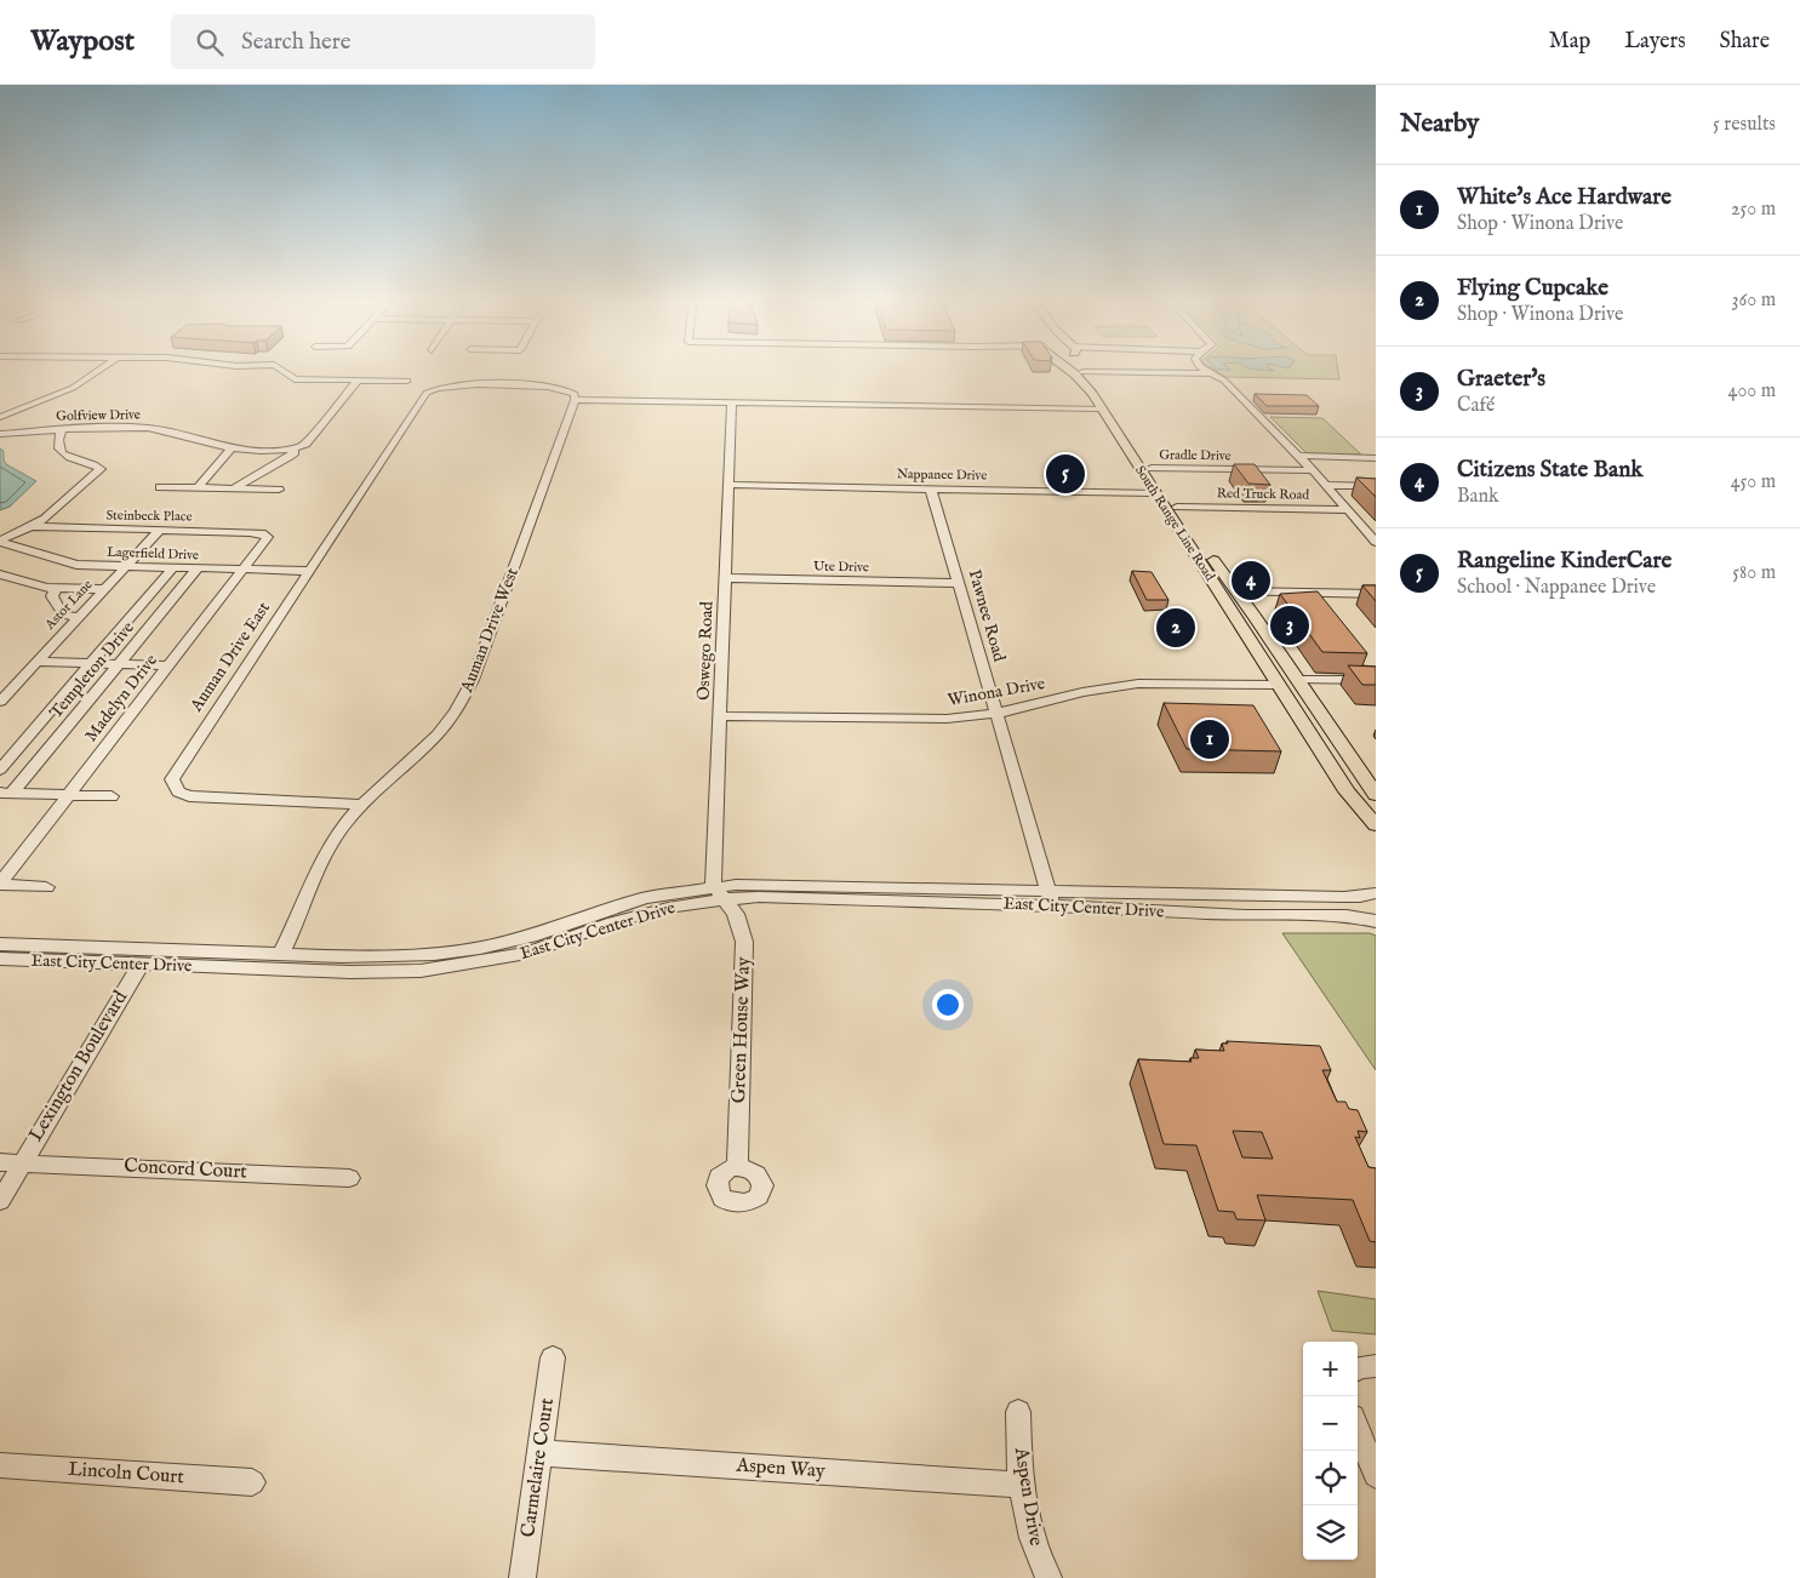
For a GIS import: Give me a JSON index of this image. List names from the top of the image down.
{
  "streets": {
    "main road": ["South Range Line Road"],
    "street": [
      "Golfview Drive",
      "Gradle Drive",
      "Nappanee Drive",
      "Red Truck Road",
      "Steinbeck Place",
      "Lagerfield Drive",
      "Ute Drive",
      "Astor Lane",
      "Pawnee Road",
      "Auman Drive West",
      "Oswego Road",
      "Auman Drive East",
      "Templeton Drive",
      "Winona Drive",
      "Madelyn Drive",
      "East City Center Drive",
      "Green House Way",
      "Lexington Boulevard",
      "Concord Court",
      "Carmelaire Court",
      "Aspen Way",
      "Lincoln Court",
      "Aspen Drive"
    ]
  },
  "crossings": [
    ["Gradle Drive", "South Range Line Road"],
    ["Nappanee Drive", "South Range Line Road"],
    ["Nappanee Drive", "Pawnee Road"],
    ["Nappanee Drive", "Oswego Road"],
    ["Red Truck Road", "South Range Line Road"],
    ["Steinbeck Place", "Astor Lane"],
    ["Steinbeck Place", "Madelyn Drive"],
    ["South Range Line Road", "Winona Drive"],
    ["Lagerfield Drive", "Astor Lane"],
    ["Lagerfield Drive", "Auman Drive East"],
    ["Lagerfield Drive", "Templeton Drive"],
    ["Lagerfield Drive", "Madelyn Drive"],
    ["Ute Drive", "Pawnee Road"],
    ["Ute Drive", "Oswego Road"],
    ["Pawnee Road", "Winona Drive"],
    ["Pawnee Road", "East City Center Drive"],
    ["Auman Drive West", "Auman Drive East"],
    ["Auman Drive West", "East City Center Drive"],
    ["Oswego Road", "Winona Drive"],
    ["Oswego Road", "East City Center Drive"],
    ["Oswego Road", "Green House Way"],
    ["East City Center Drive", "Green House Way"],
    ["East City Center Drive", "Lexington Boulevard"],
    ["Lexington Boulevard", "Concord Court"],
    ["Carmelaire Court", "Aspen Way"],
    ["Aspen Way", "Aspen Drive"]
  ],
  "page": {
    "header": "Waypost",
    "search": "Search here",
    "nav": ["Map", "Layers", "Share"],
    "heading": ["Nearby", "5 results"],
    "list": [
      {
        "mark": "1",
        "name": "White's Ace Hardware",
        "note": "Shop · Winona Drive",
        "value": "250 m"
      },
      {
        "mark": "2",
        "name": "Flying Cupcake",
        "note": "Shop · Winona Drive",
        "value": "360 m"
      },
      {
        "mark": "3",
        "name": "Graeter's",
        "note": "Café",
        "value": "400 m"
      },
      {
        "mark": "4",
        "name": "Citizens State Bank",
        "note": "Bank",
        "value": "450 m"
      },
      {
        "mark": "5",
        "name": "Rangeline KinderCare",
        "note": "School · Nappanee Drive",
        "value": "580 m"
      }
    ],
    "pins": [
      "5",
      "4",
      "3",
      "2",
      "1"
    ],
    "map_buttons": ["+", "−"]
  }
}
